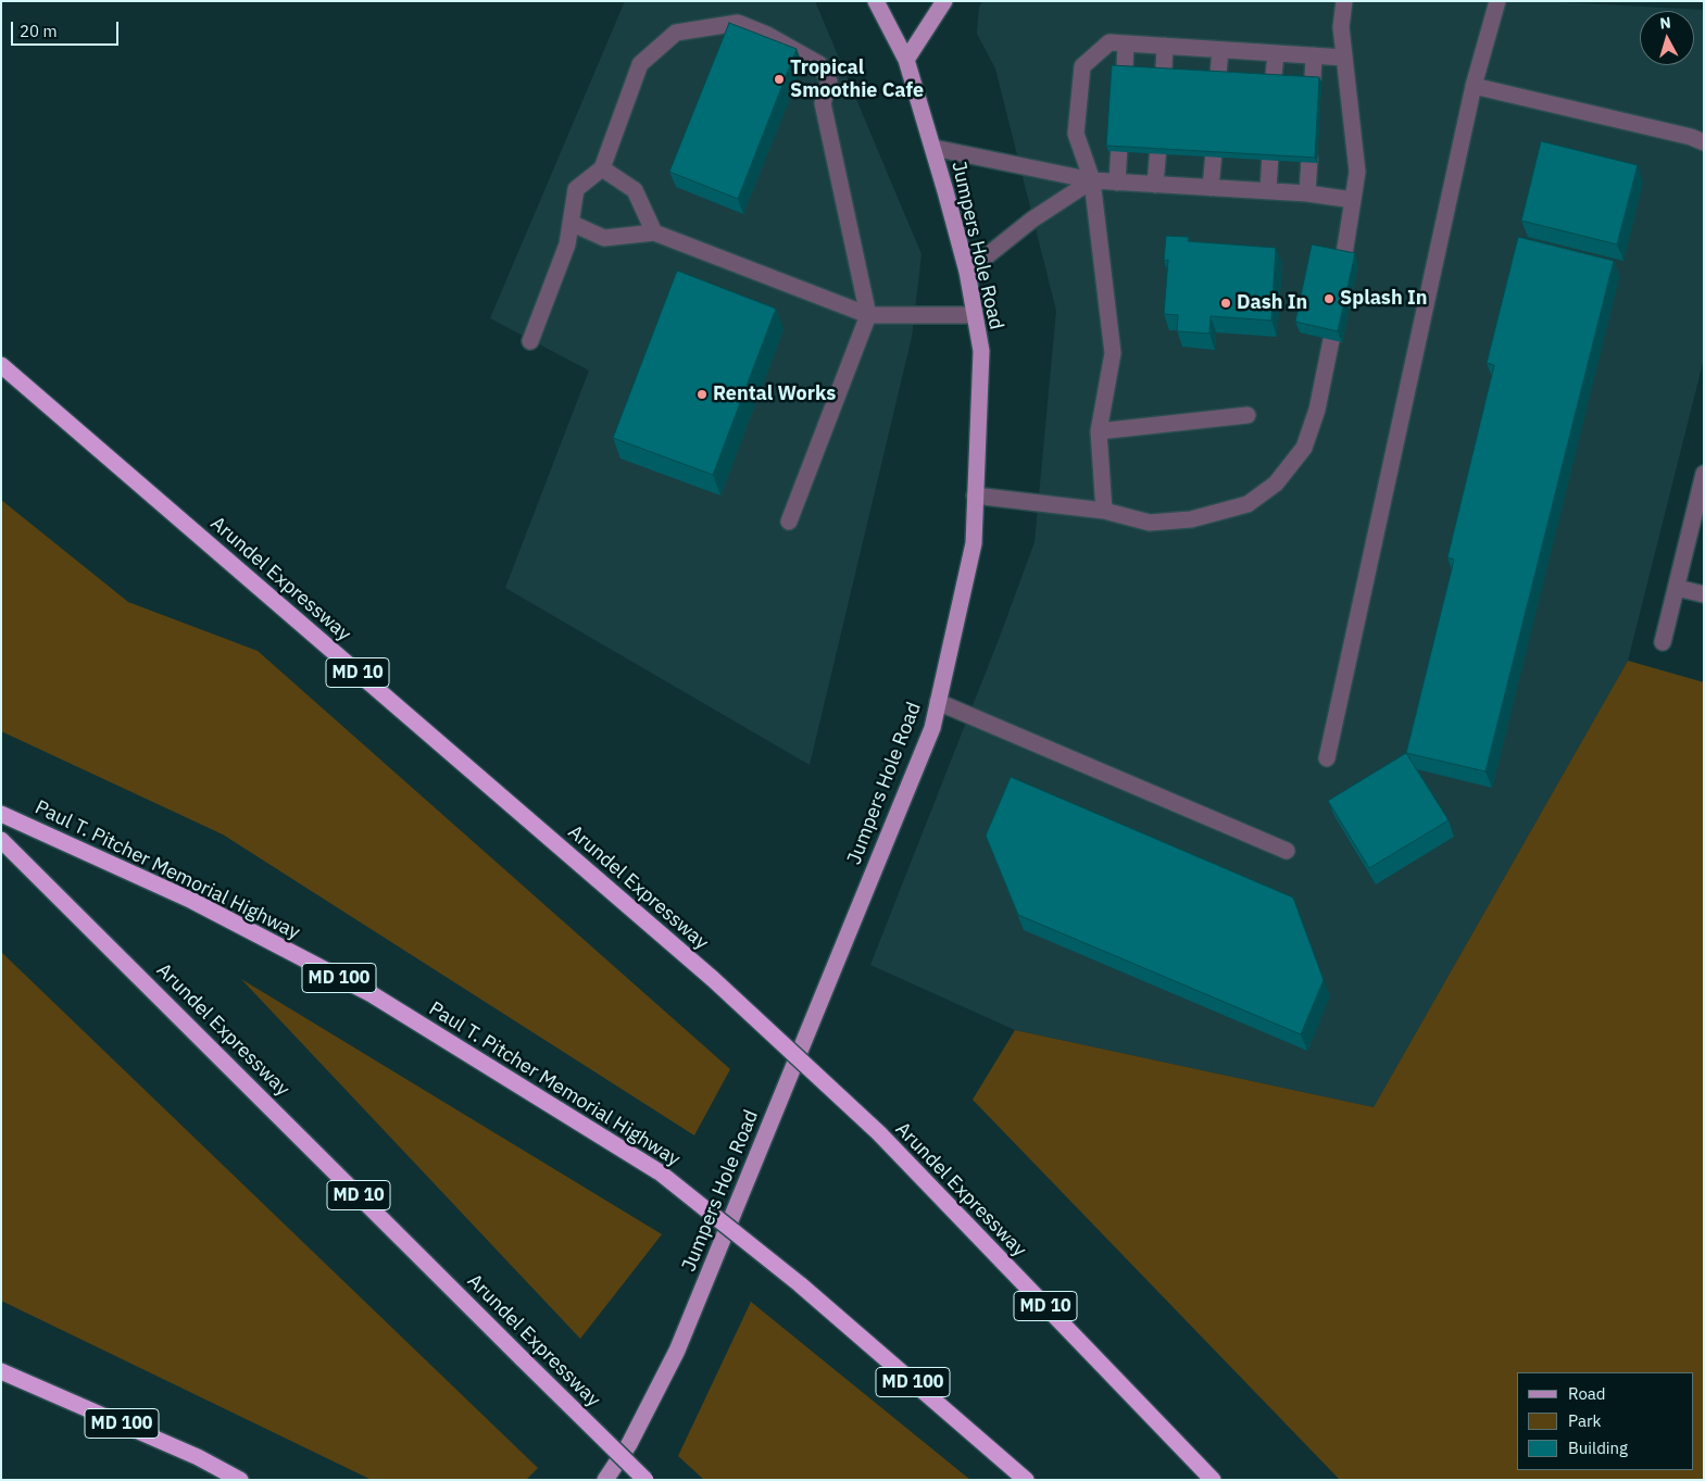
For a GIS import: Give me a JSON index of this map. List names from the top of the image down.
{
  "streets": {
    "highway": [
      "Arundel Expressway",
      "MD 10",
      "Paul T. Pitcher Memorial Highway",
      "MD 100"
    ],
    "main road": ["Jumpers Hole Road"]
  },
  "places": [
    "Tropical Smoothie Cafe",
    "Splash In",
    "Dash In",
    "Rental Works"
  ],
  "legend": ["Road", "Park", "Building"],
  "scale_bar": "20 m",
  "north": "top"
}
